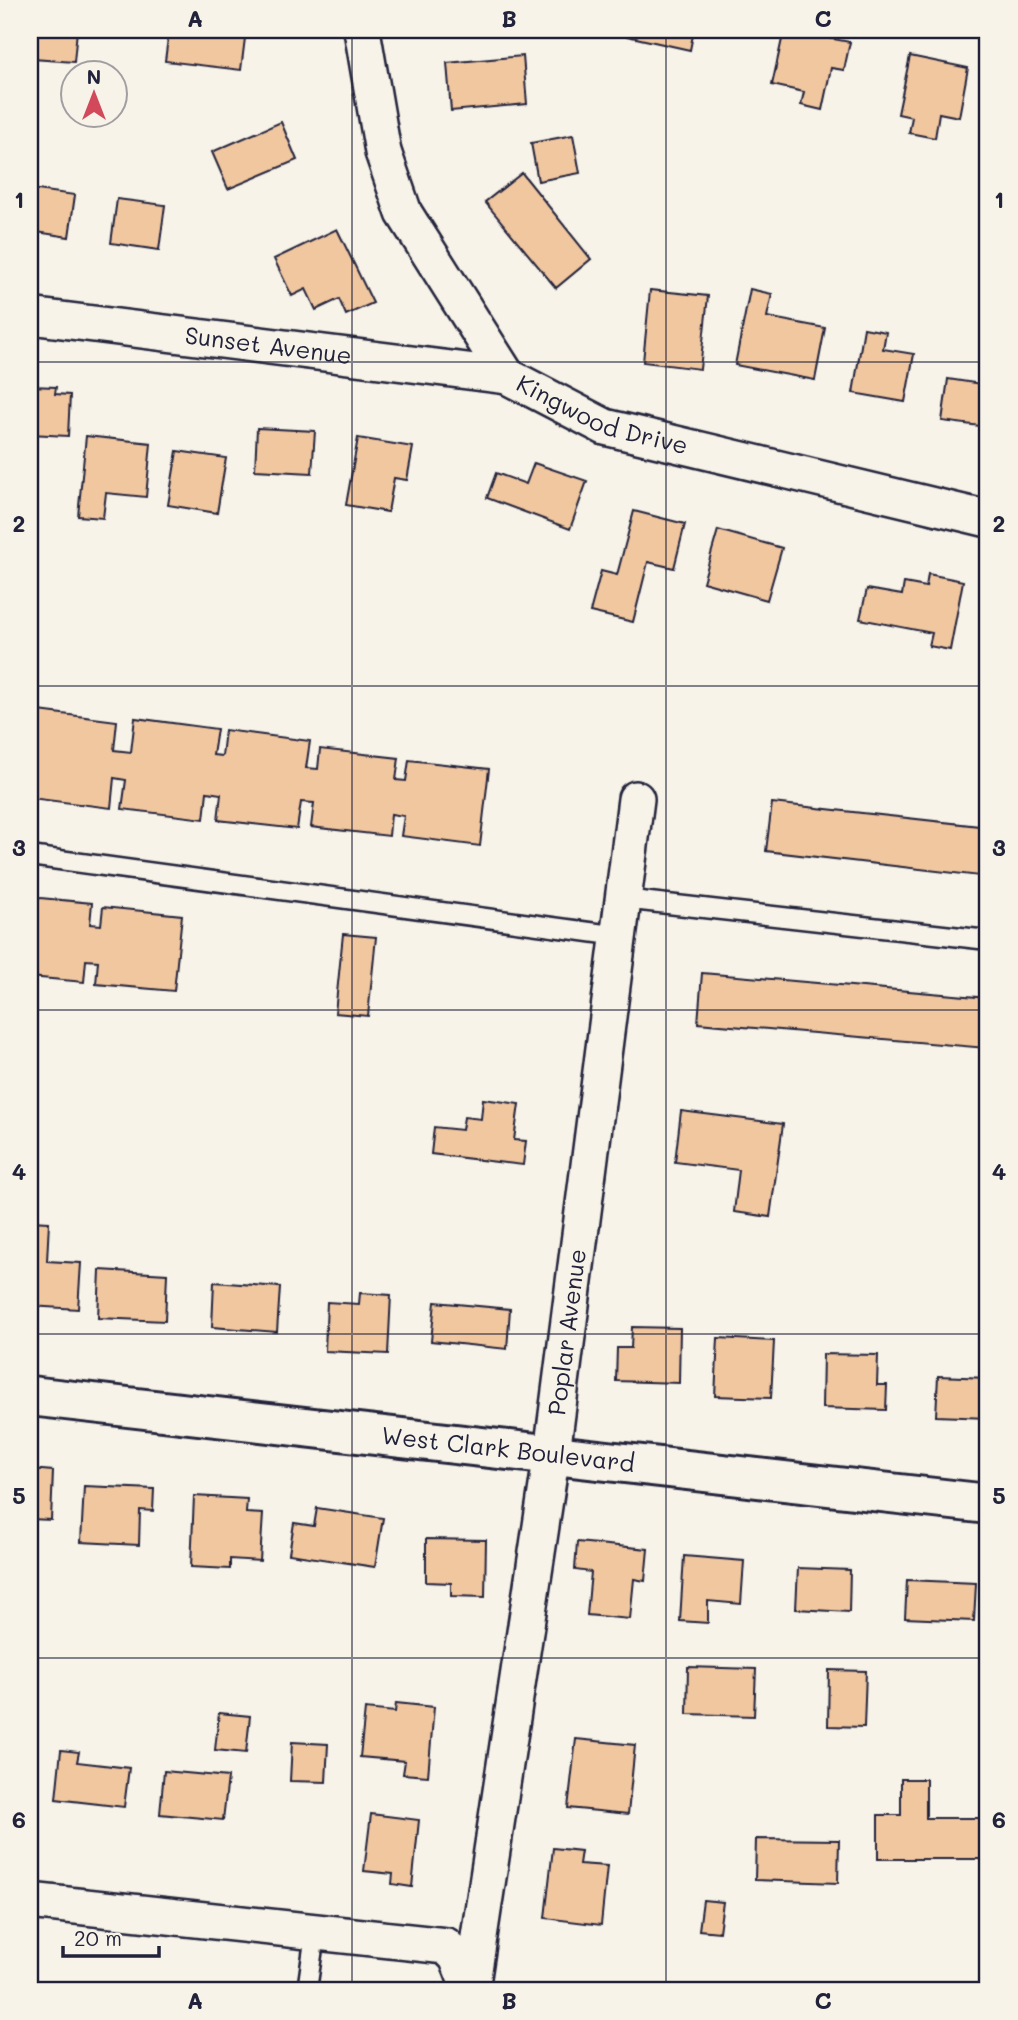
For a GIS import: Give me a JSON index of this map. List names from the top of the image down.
{
  "streets": {
    "street": [
      "Sunset Avenue",
      "Kingwood Drive",
      "Poplar Avenue",
      "West Clark Boulevard"
    ]
  },
  "crossings": [
    ["Sunset Avenue", "Kingwood Drive"],
    ["Poplar Avenue", "West Clark Boulevard"]
  ],
  "scale_bar": "20 m",
  "north": "top",
  "grid": {
    "columns": ["A", "B", "C"],
    "rows": [
      "1",
      "2",
      "3",
      "4",
      "5",
      "6"
    ]
  }
}
